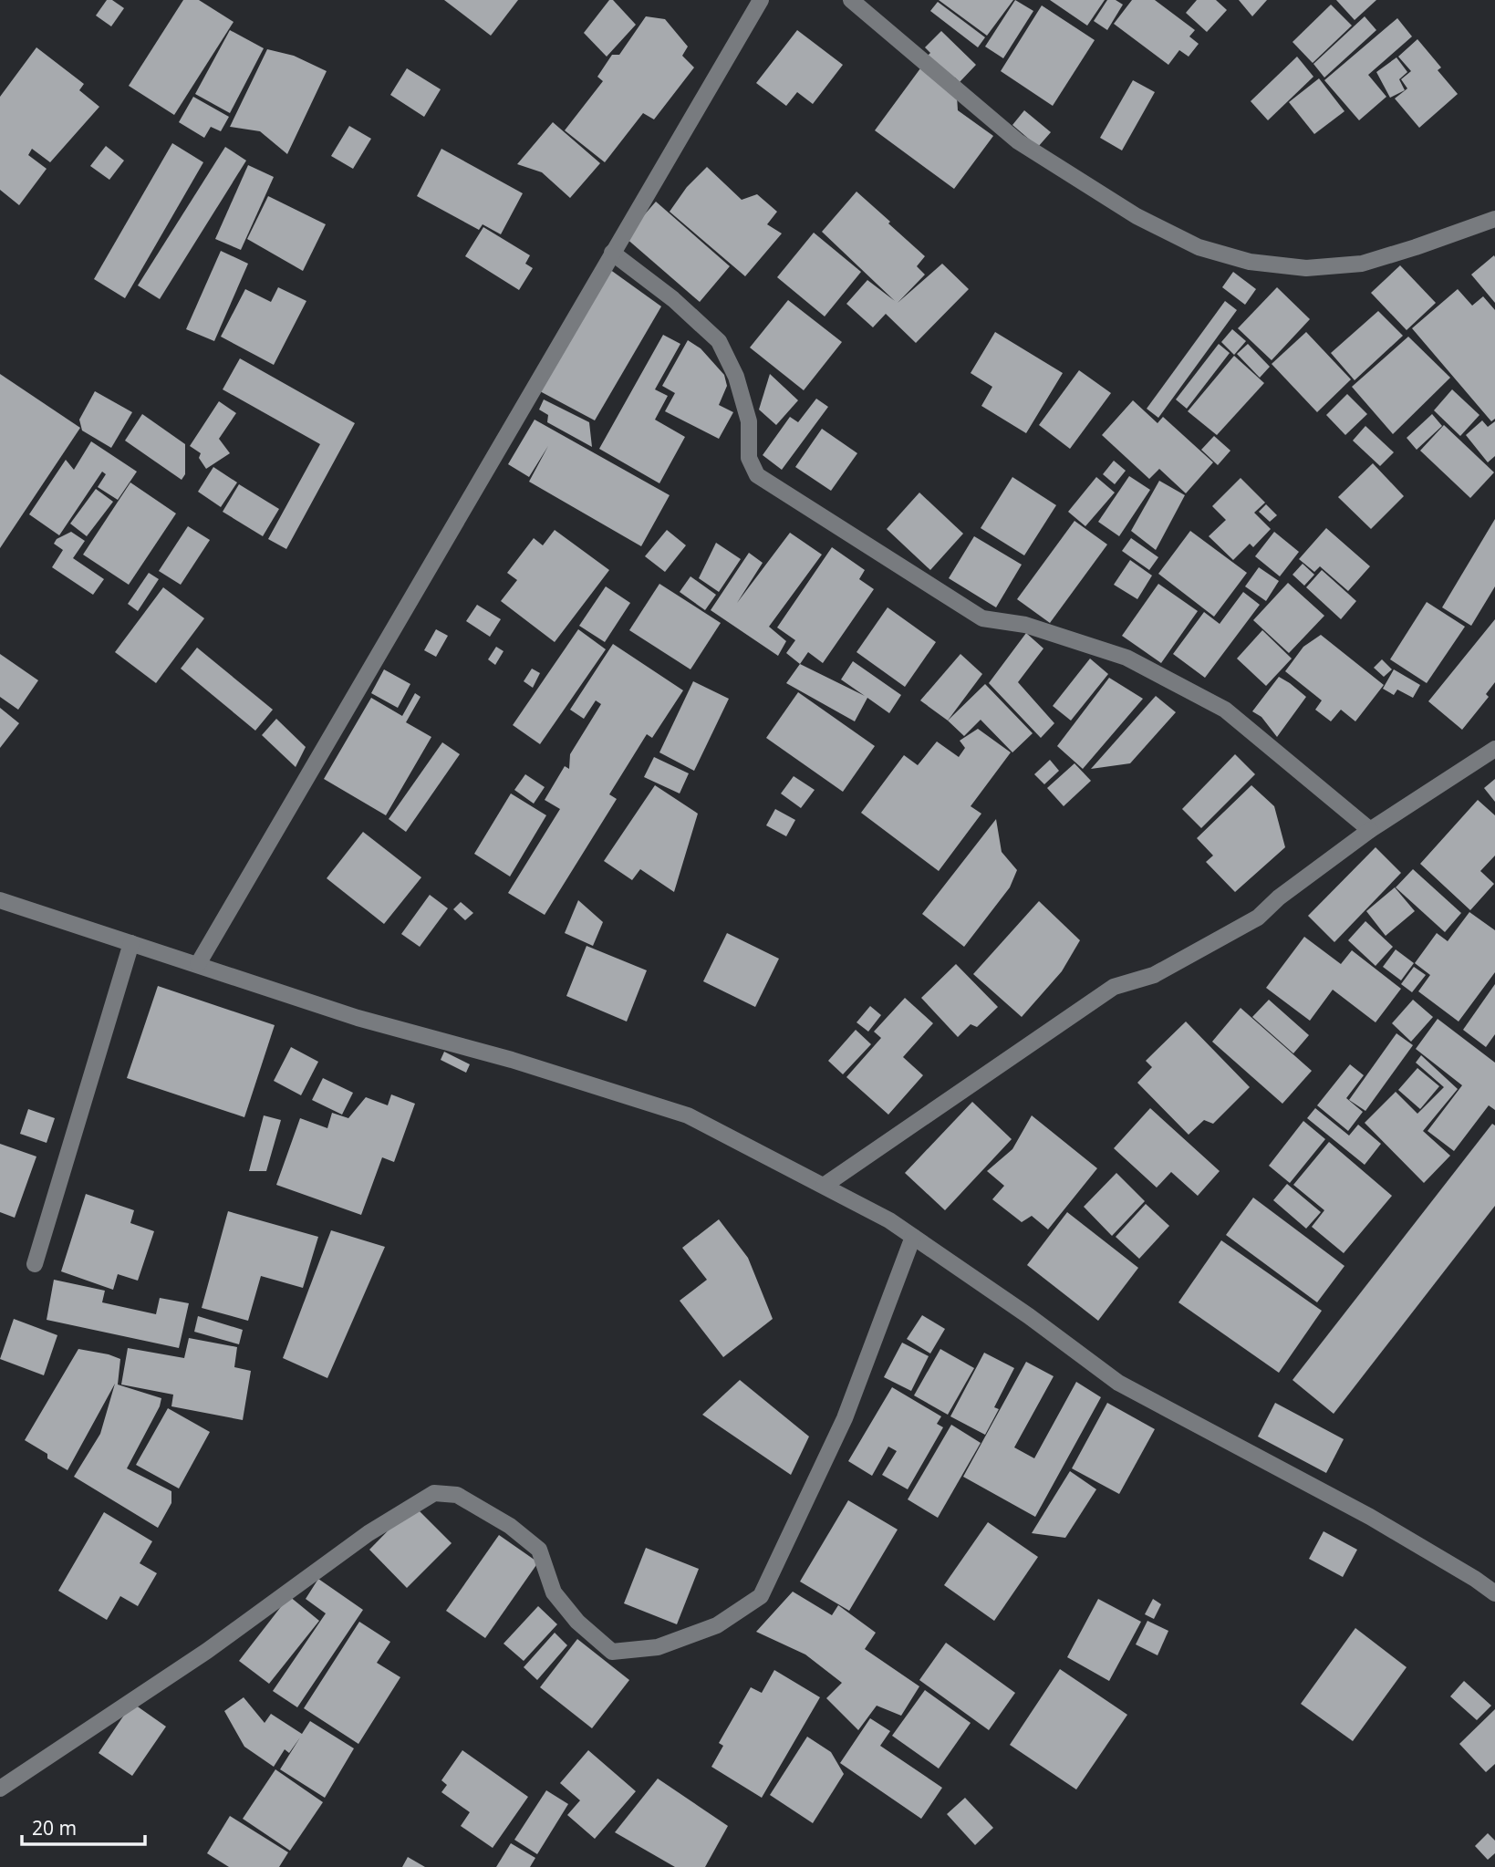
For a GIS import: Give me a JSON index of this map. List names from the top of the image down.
{
  "scale_bar": "20 m"
}
